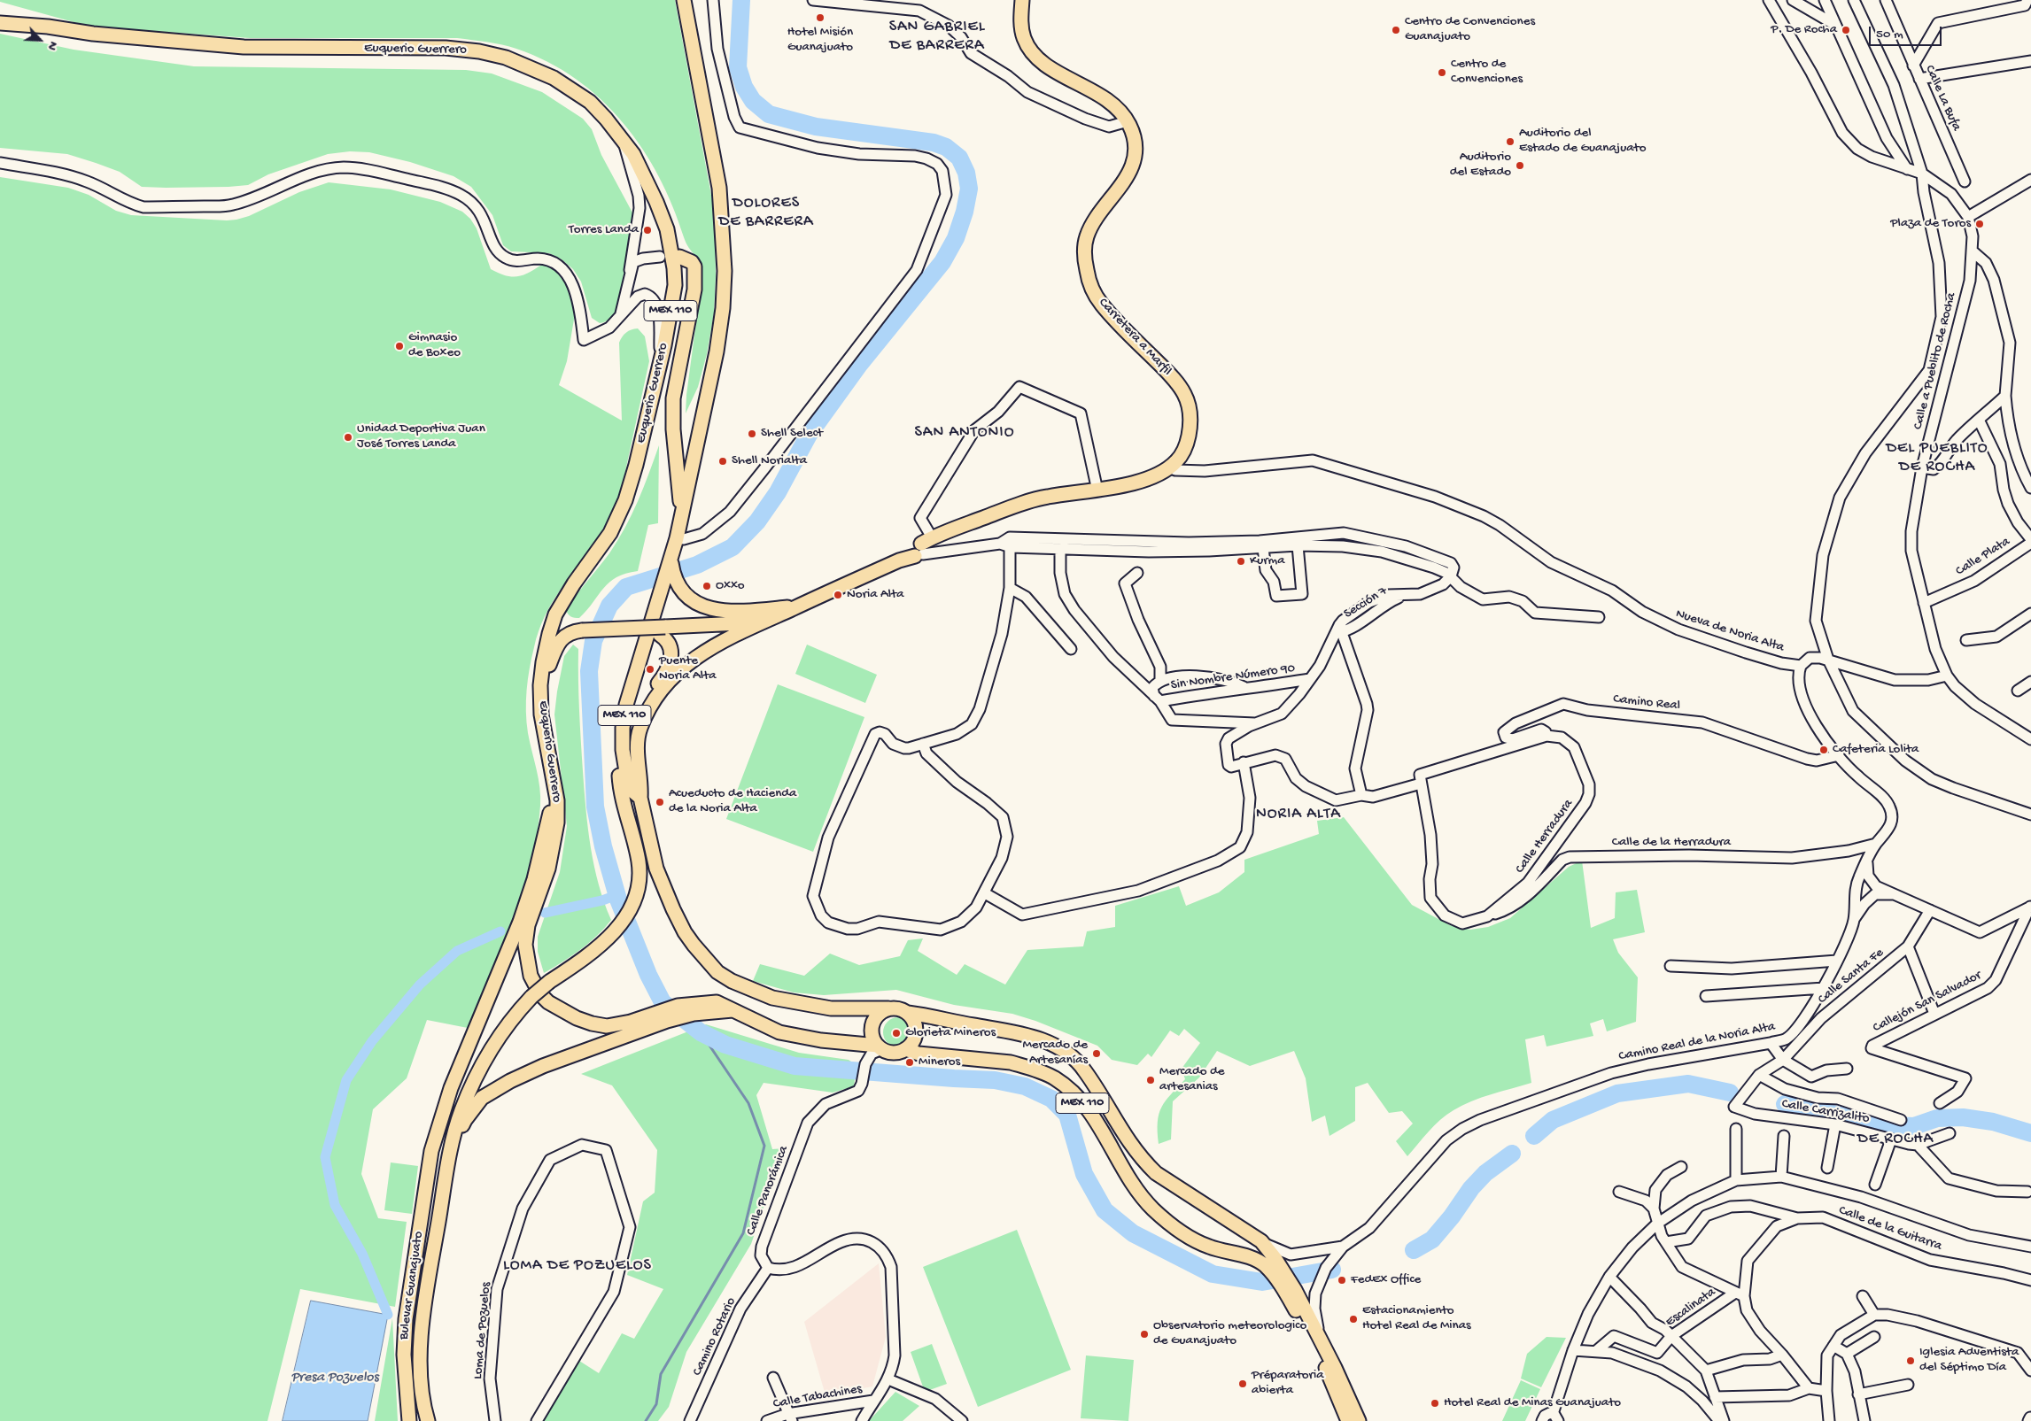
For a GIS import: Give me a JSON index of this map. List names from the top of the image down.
{
  "streets": {
    "main road": [
      "Euquerio Guerrero",
      "MEX 110",
      "Carretera a Marfil",
      "Bulevar Guanajuato"
    ],
    "street": [
      "Calle La Bufa",
      "Calle a Pueblito de Rocha",
      "Calle Plata",
      "Sección 7",
      "Nueva de Noria Alta",
      "Sin Nombre Número 90",
      "Camino Real",
      "Calle Herradura",
      "Calle de la Herradura",
      "Calle Santa Fe",
      "Callejón San Salvador",
      "Camino Real de la Noria Alta",
      "Calle Carrizalito",
      "Calle Panorámica",
      "Calle de la Guitarra",
      "Escalinata",
      "Loma de Pozuelos",
      "Camino Rotario",
      "Calle Tabachines"
    ]
  },
  "crossings": [
    ["Euquerio Guerrero", "MEX 110"],
    ["Euquerio Guerrero", "Bulevar Guanajuato"],
    ["MEX 110", "Calle Panorámica"],
    ["Carretera a Marfil", "Nueva de Noria Alta"],
    ["Calle a Pueblito de Rocha", "Calle Plata"],
    ["Nueva de Noria Alta", "Camino Real de la Noria Alta"],
    ["Camino Real", "Calle Herradura"],
    ["Camino Real", "Camino Real de la Noria Alta"],
    ["Calle Herradura", "Calle de la Herradura"],
    ["Calle de la Herradura", "Camino Real de la Noria Alta"],
    ["Calle Santa Fe", "Calle Carrizalito"],
    ["Calle Panorámica", "Camino Rotario"],
    ["Calle de la Guitarra", "Escalinata"]
  ],
  "districts": [
    "SAN GABRIEL DE BARRERA",
    "DOLORES DE BARRERA",
    "SAN ANTONIO",
    "DEL PUEBLITO DE ROCHA",
    "NORIA ALTA",
    "DE ROCHA",
    "LOMA DE POZUELOS"
  ],
  "water": ["Presa Pozuelos"],
  "places": [
    "Hotel Misión Guanajuato",
    "Centro de Convenciones Guanajuato",
    "P. De Rocha",
    "Centro de Convenciones",
    "Auditorio del Estado de Guanajuato",
    "Auditorio del Estado",
    "Plaza de Toros",
    "Torres Landa",
    "Gimnasio de Boxeo",
    "Shell Select",
    "Unidad Deportiva Juan José Torres Landa",
    "Shell Norialta",
    "Kurma",
    "Oxxo",
    "Noria Alta",
    "Puente Noria Alta",
    "Cafeteria Lolita",
    "Acueducto de Hacienda de la Noria Alta",
    "Glorieta Mineros",
    "Mercado de Artesanías",
    "Mineros",
    "Mercado de artesanias",
    "FedEx Office",
    "Estacionamiento Hotel Real de Minas",
    "Observatorio meteorologico de Guanajuato",
    "Iglesia Adventista del Séptimo Día",
    "Préparatoria abierta",
    "Hotel Real de Minas Guanajuato"
  ],
  "scale_bar": "50 m",
  "north": "bottom right"
}
